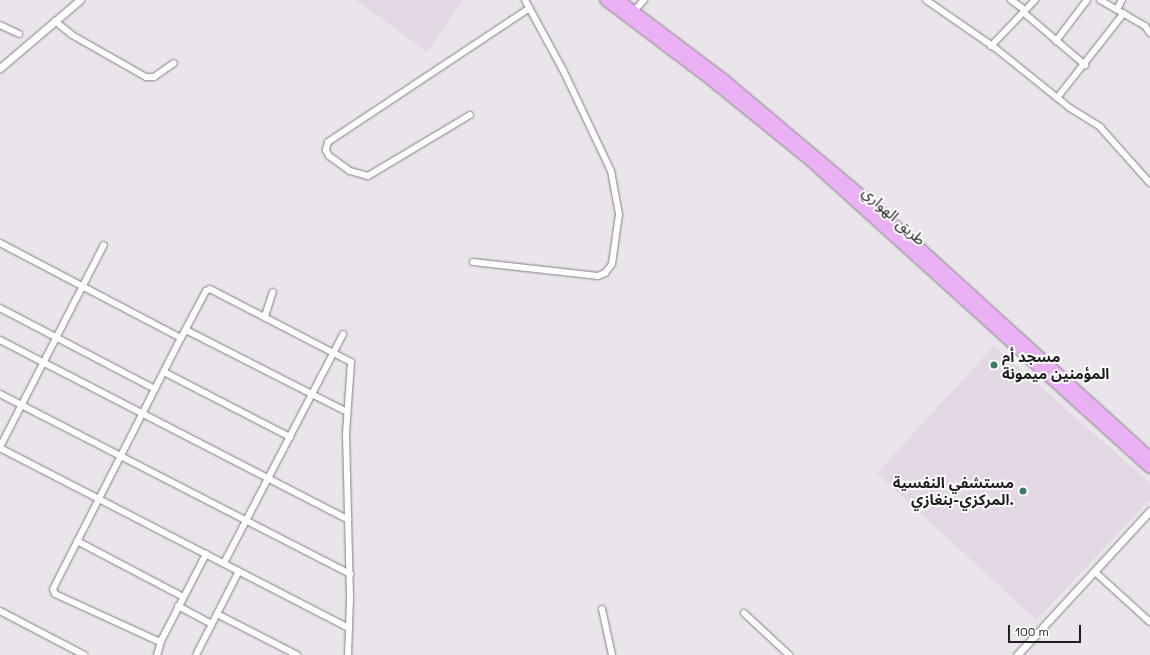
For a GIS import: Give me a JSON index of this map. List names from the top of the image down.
{
  "streets": {
    "highway": ["طريق الهواري"]
  },
  "places": ["مسجد أم المؤمنين ميمونة", "مستشفي النفسية المركزي-بنغازي."],
  "scale_bar": "100 m"
}
